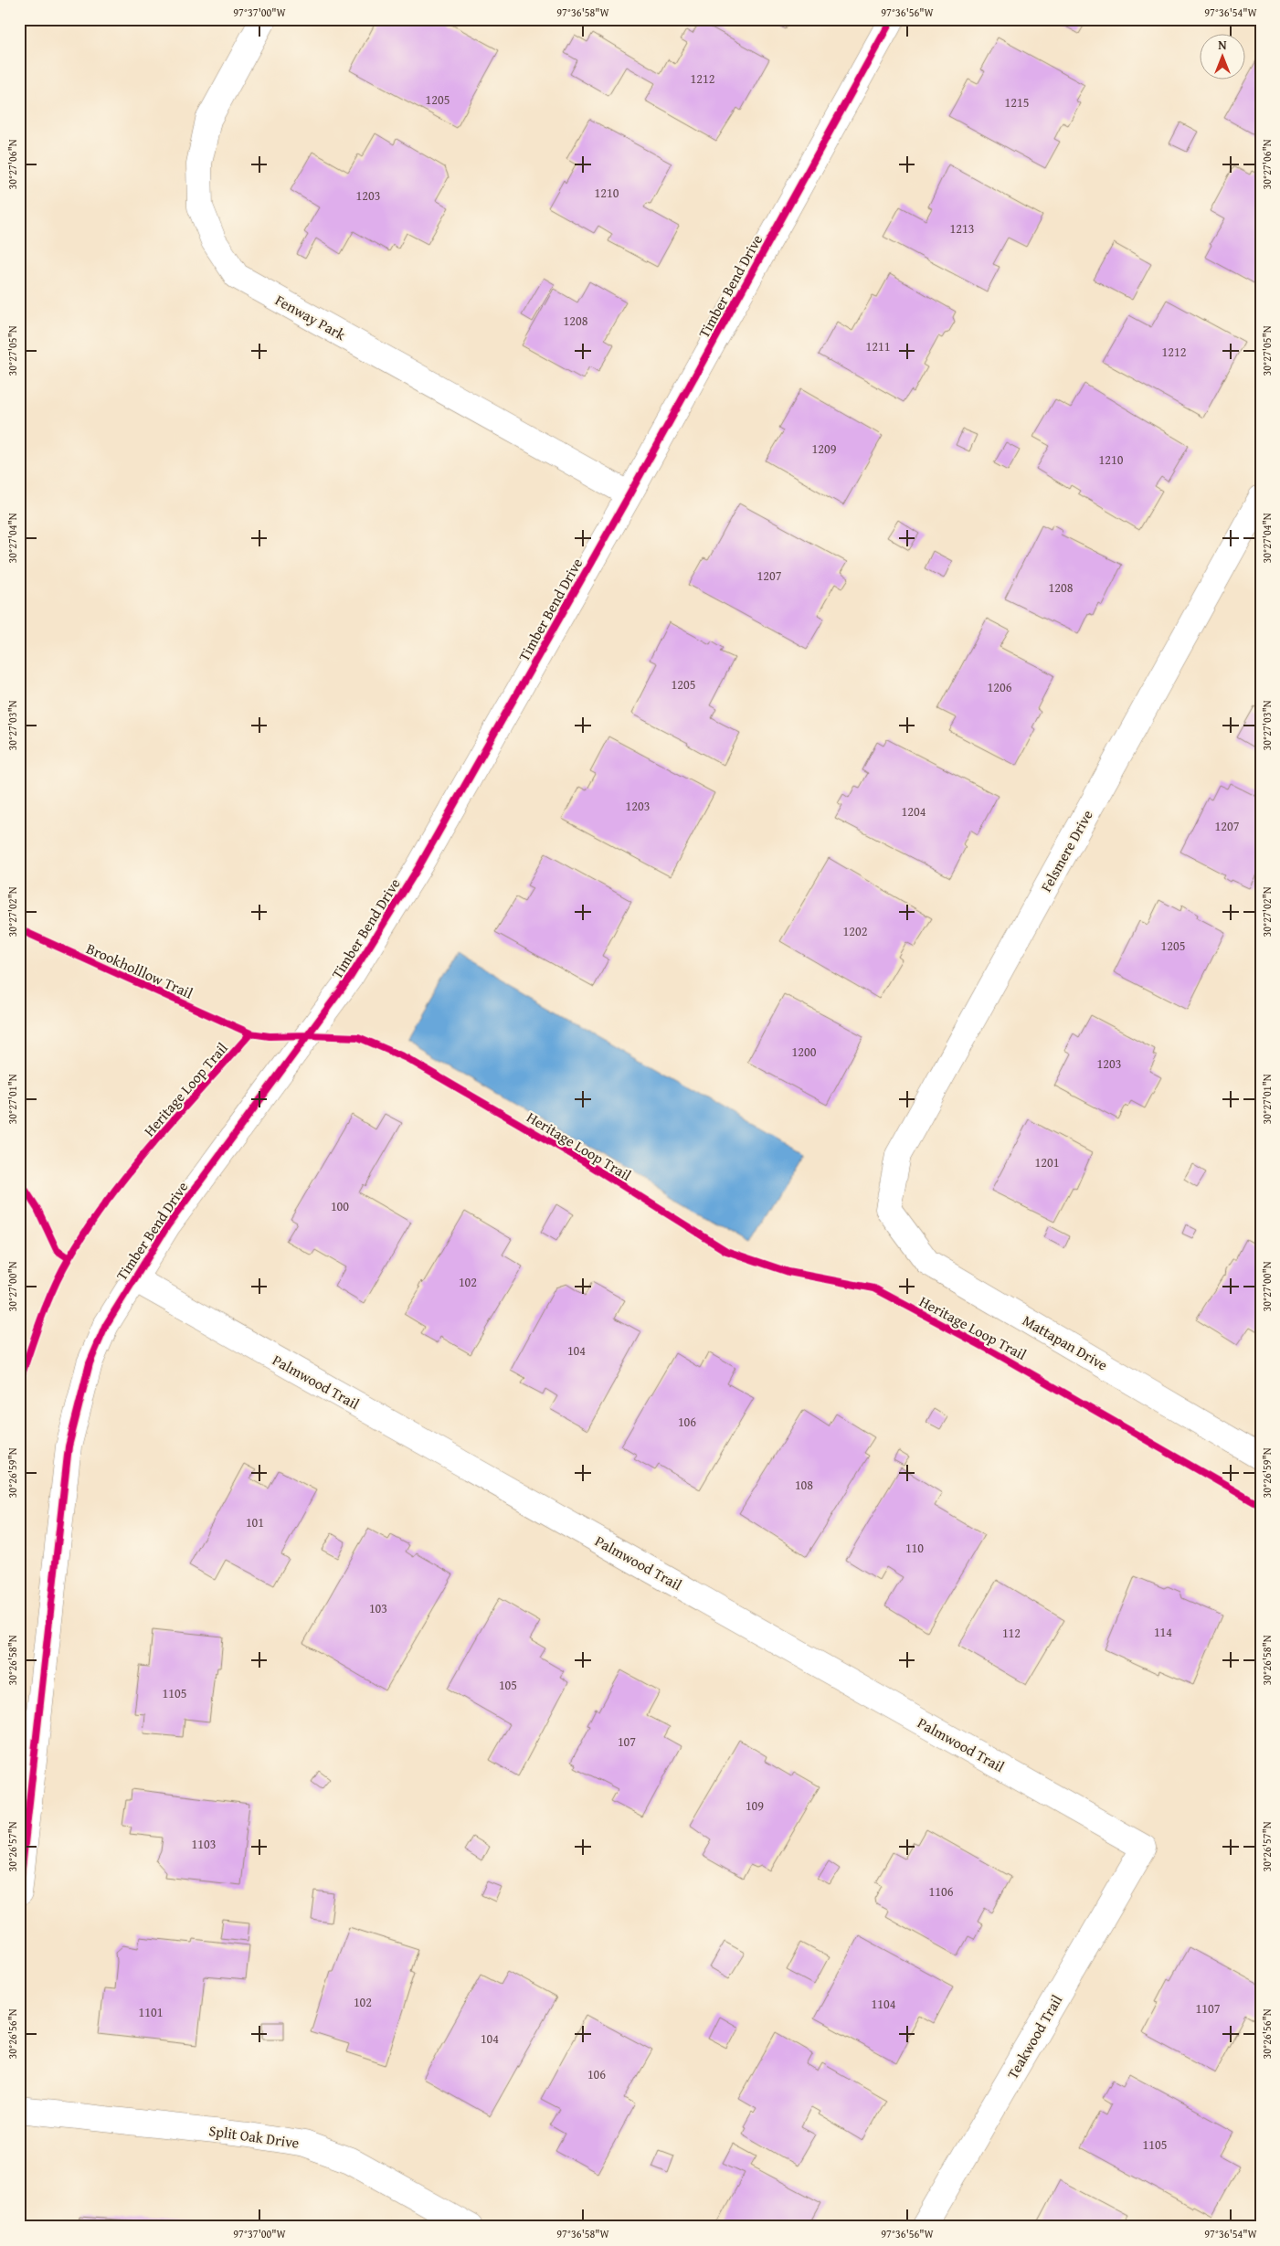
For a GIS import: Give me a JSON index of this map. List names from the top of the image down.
{
  "streets": {
    "street": [
      "Timber Bend Drive",
      "Fenway Park",
      "Felsmere Drive",
      "Mattapan Drive",
      "Palmwood Trail",
      "Teakwood Trail",
      "Split Oak Drive"
    ],
    "cycle path": ["Brookholllow Trail", "Heritage Loop Trail"]
  },
  "crossings": [
    ["Timber Bend Drive", "Fenway Park"],
    ["Timber Bend Drive", "Palmwood Trail"],
    ["Felsmere Drive", "Mattapan Drive"],
    ["Palmwood Trail", "Teakwood Trail"]
  ],
  "house_numbers": [
    "1212",
    "1205",
    "1215",
    "1210",
    "1203",
    "1213",
    "1208",
    "1211",
    "1212",
    "1209",
    "1210",
    "1207",
    "1208",
    "1205",
    "1206",
    "1203",
    "1204",
    "1207",
    "1202",
    "1205",
    "1200",
    "1203",
    "1201",
    "100",
    "102",
    "104",
    "106",
    "108",
    "101",
    "110",
    "103",
    "114",
    "112",
    "105",
    "1105",
    "107",
    "109",
    "1103",
    "1106",
    "102",
    "1104",
    "1107",
    "1101",
    "104",
    "106",
    "1105"
  ],
  "north": "top",
  "coordinates": [
    "97°37'00\"W",
    "97°36'58\"W",
    "97°36'56\"W",
    "97°36'54\"W",
    "30°27'06\"N",
    "30°27'05\"N",
    "30°27'04\"N",
    "30°27'03\"N",
    "30°27'02\"N",
    "30°27'01\"N",
    "30°27'00\"N",
    "30°26'59\"N",
    "30°26'58\"N",
    "30°26'57\"N",
    "30°26'56\"N"
  ]
}
